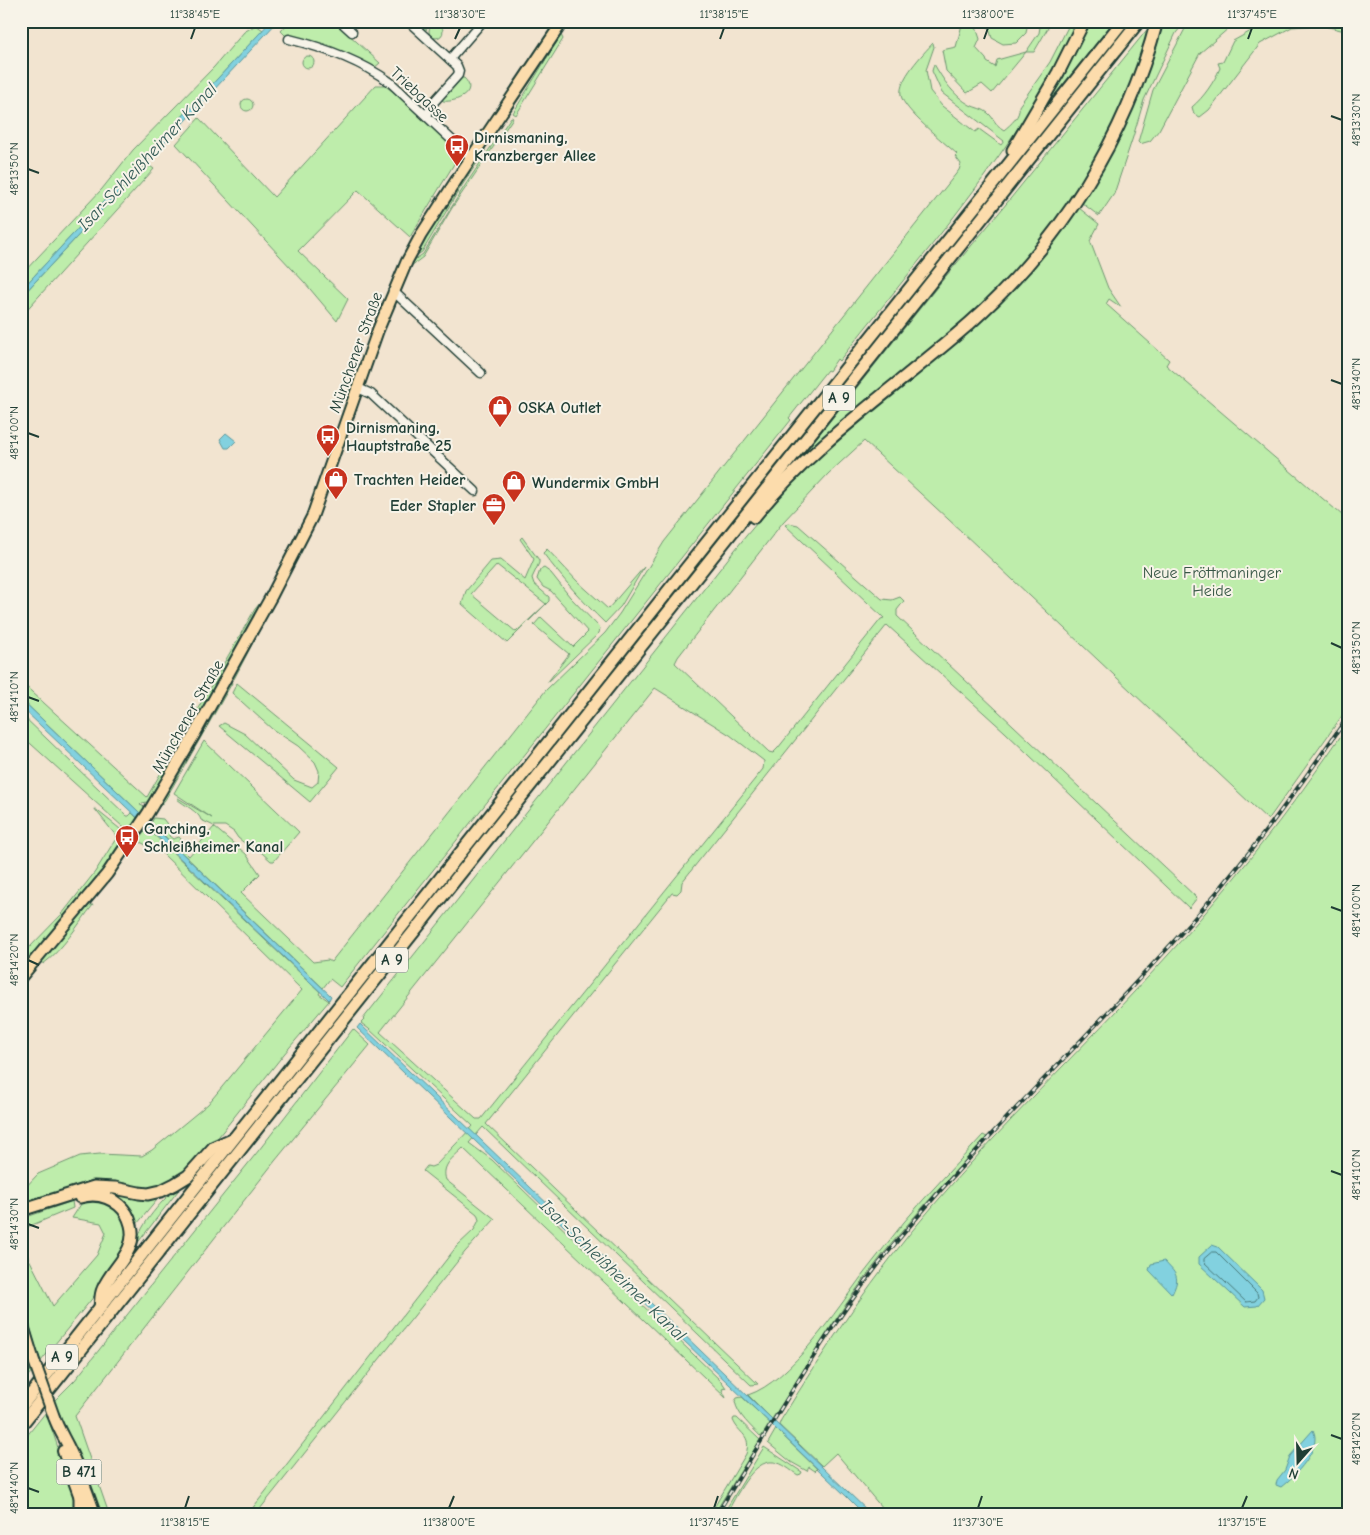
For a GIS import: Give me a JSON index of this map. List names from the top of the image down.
{
  "streets": {
    "highway": ["A 9"],
    "main road": ["Münchener Straße", "B 471"],
    "street": ["Triebgasse"]
  },
  "crossings": [
    ["Triebgasse", "Münchener Straße"]
  ],
  "water": ["Isar-Schleißheimer Kanal"],
  "parks": ["Neue Fröttmaninger Heide"],
  "places": {
    "bus stop": ["Dirnismaning, Kranzberger Allee", "Dirnismaning, Hauptstraße 25", "Garching, Schleißheimer Kanal"],
    "shop": ["OSKA Outlet", "Trachten Heider", "Wundermix GmbH"],
    "office": ["Eder Stapler"]
  },
  "north": "bottom",
  "coordinates": [
    "11°38'45\"E",
    "11°38'30\"E",
    "11°38'15\"E",
    "11°38'00\"E",
    "11°37'45\"E",
    "48°13'30\"N",
    "48°13'50\"N",
    "48°13'40\"N",
    "48°14'00\"N",
    "48°14'10\"N",
    "48°14'20\"N",
    "48°14'30\"N",
    "48°14'40\"N",
    "11°37'30\"E",
    "11°37'15\"E"
  ]
}
